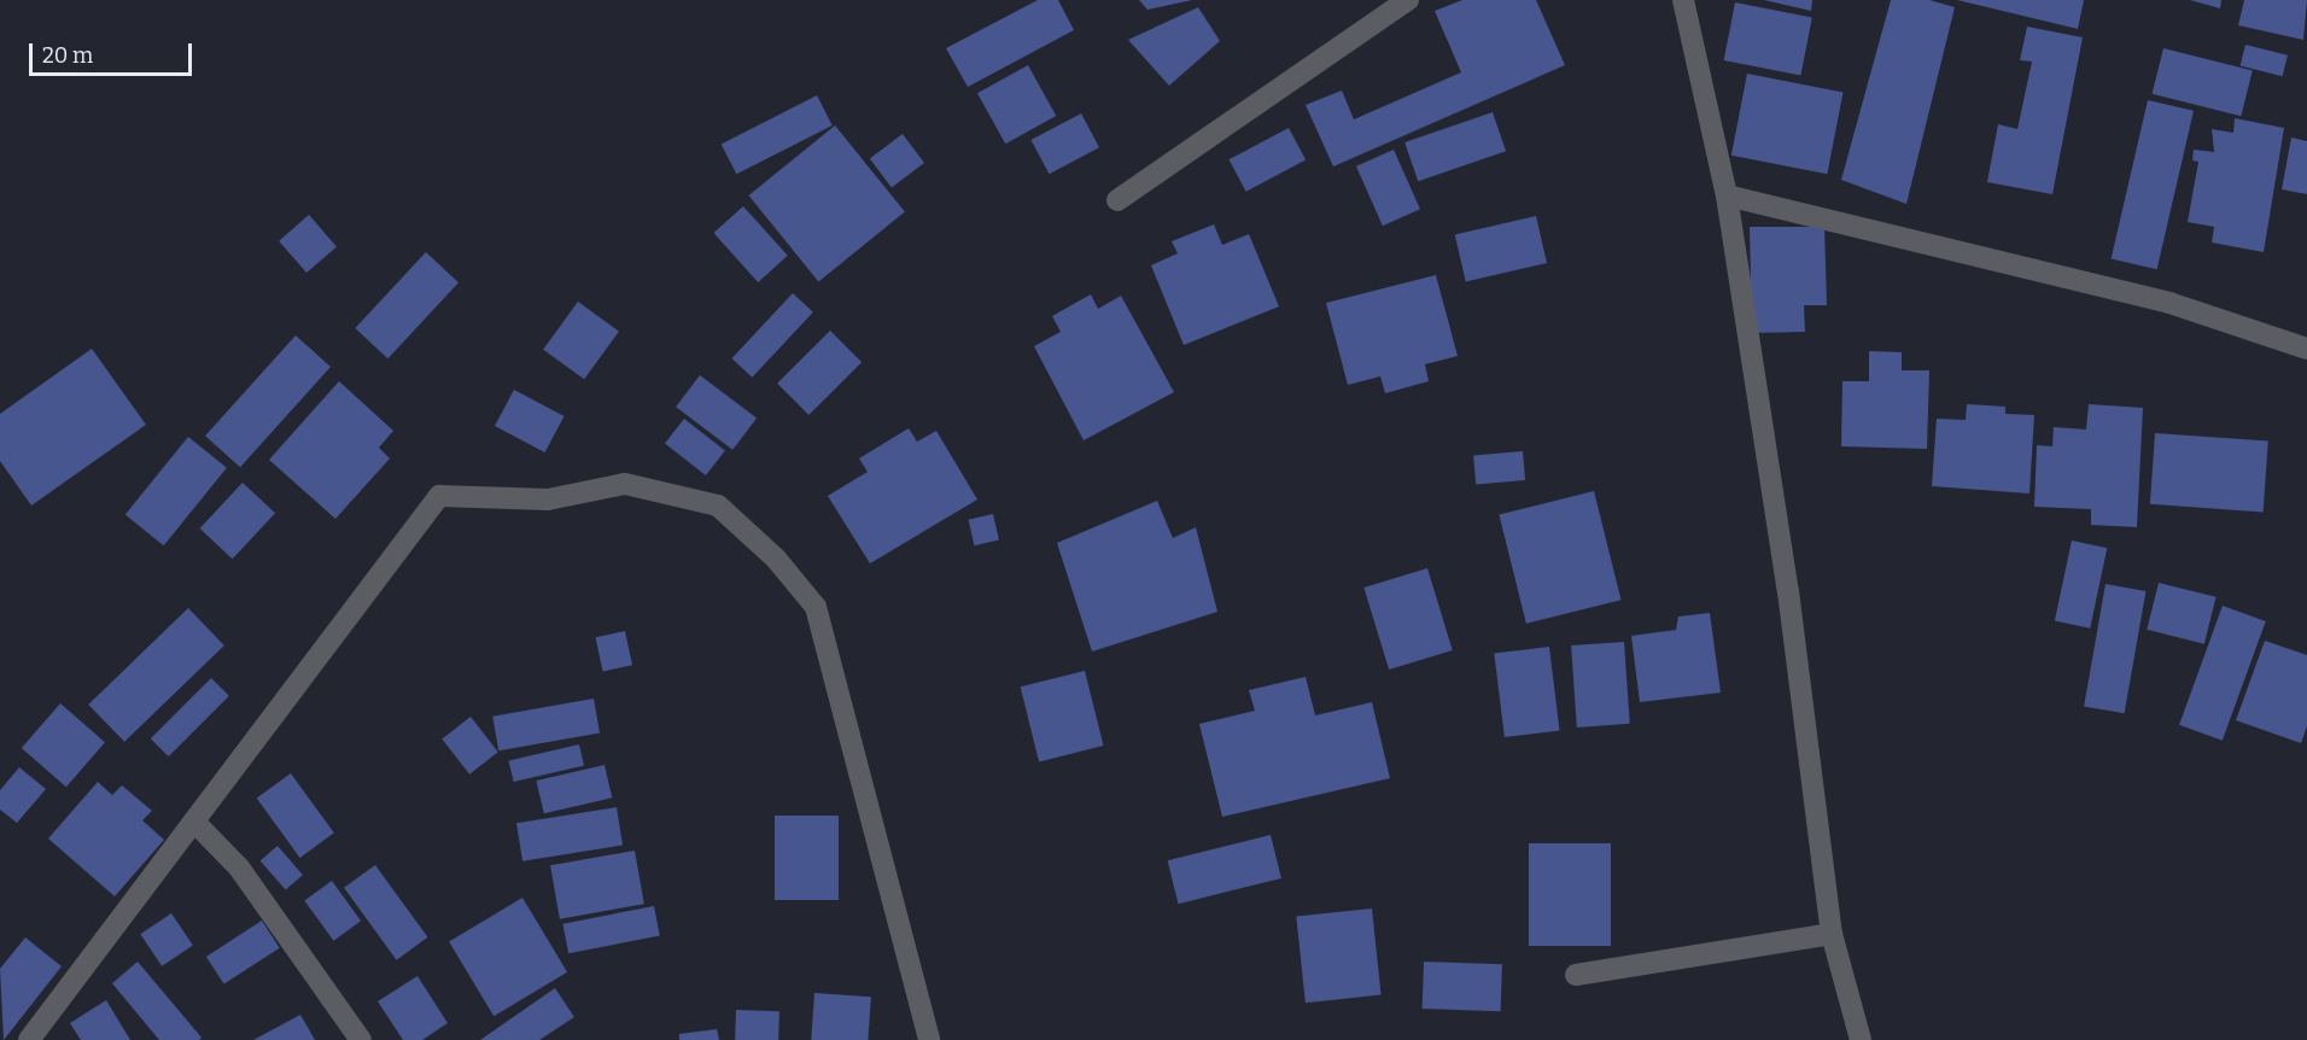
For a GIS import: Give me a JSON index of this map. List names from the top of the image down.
{
  "scale_bar": "20 m"
}
